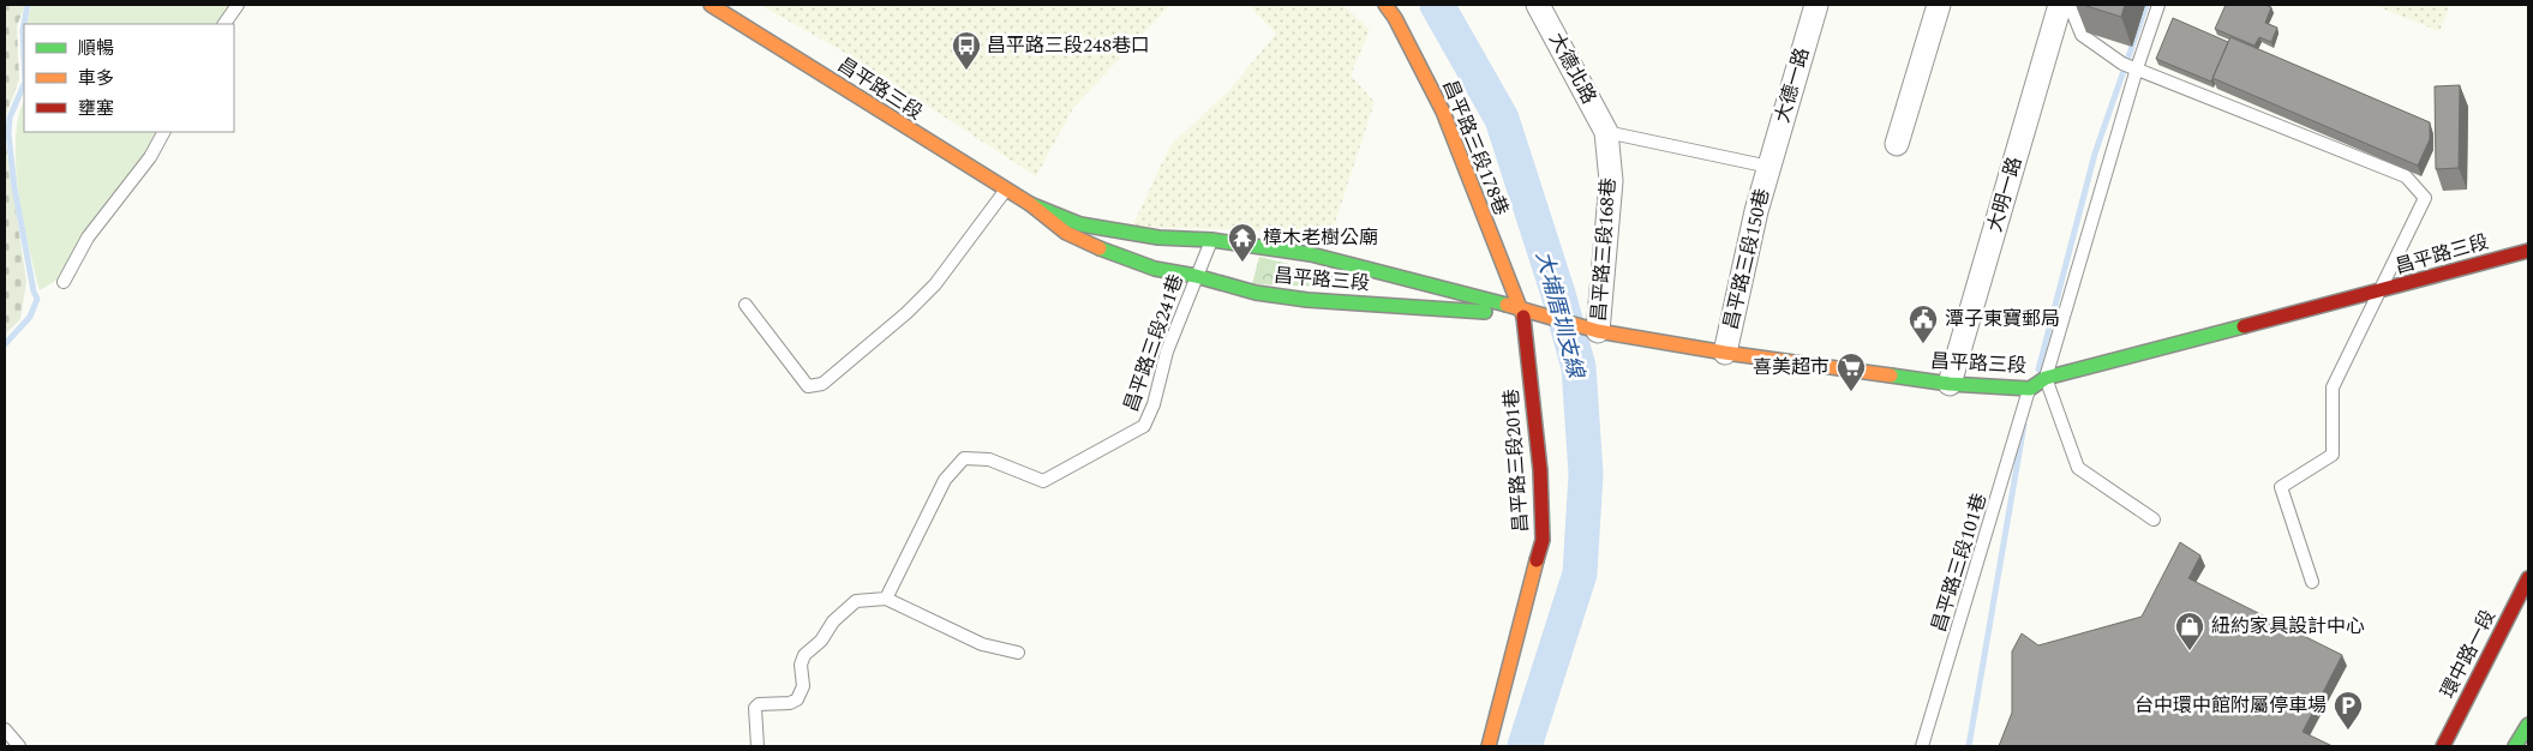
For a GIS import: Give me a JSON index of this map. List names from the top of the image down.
{
  "streets": {
    "main road": [
      "昌平路三段",
      "昌平路三段178巷",
      "昌平路三段201巷",
      "環中路一段"
    ],
    "street": [
      "大德北路",
      "大德一路",
      "大明一路",
      "昌平路三段168巷",
      "昌平路三段150巷"
    ],
    "lane": ["昌平路三段241巷", "昌平路三段101巷"]
  },
  "crossings": [
    ["大德北路", "昌平路三段168巷"],
    ["大德一路", "昌平路三段150巷"],
    ["昌平路三段", "昌平路三段178巷"],
    ["昌平路三段", "大明一路"],
    ["昌平路三段", "昌平路三段168巷"],
    ["昌平路三段", "昌平路三段150巷"],
    ["昌平路三段", "昌平路三段241巷"],
    ["昌平路三段", "昌平路三段201巷"],
    ["昌平路三段", "昌平路三段101巷"],
    ["昌平路三段178巷", "昌平路三段201巷"]
  ],
  "water": ["大埔厝圳支線"],
  "places": {
    "bus stop": ["昌平路三段248巷口"],
    "temple": ["樟木老樹公廟"],
    "public building": ["潭子東寶郵局"],
    "supermarket": ["喜美超市"],
    "shop": ["紐約家具設計中心"],
    "parking": ["台中環中館附屬停車場"]
  },
  "legend": ["順暢", "車多", "壅塞"]
}
